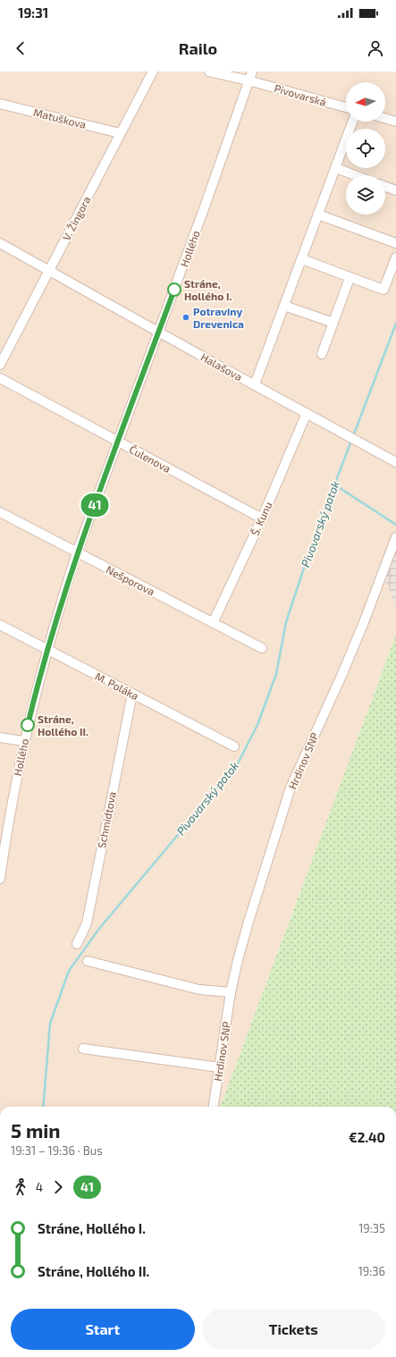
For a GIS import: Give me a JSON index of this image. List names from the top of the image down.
{
  "streets": {
    "street": [
      "Pivovarská",
      "Matuškova",
      "V. Žingora",
      "Hollého",
      "Halašova",
      "Čulenova",
      "Š. Kunu",
      "Nešporova",
      "M. Poláka",
      "Hrdinov SNP",
      "Schmidtova"
    ]
  },
  "crossings": [
    ["Pivovarská", "Hollého"],
    ["Matuškova", "V. Žingora"],
    ["V. Žingora", "Halašova"],
    ["Hollého", "Halašova"],
    ["Hollého", "Čulenova"],
    ["Hollého", "Nešporova"],
    ["Hollého", "M. Poláka"],
    ["Halašova", "Š. Kunu"],
    ["Čulenova", "Š. Kunu"],
    ["Š. Kunu", "Nešporova"],
    ["M. Poláka", "Schmidtova"]
  ],
  "water": ["Pivovarský potok"],
  "places": ["Stráne, Hollého I.", "Potraviny Drevenica", "Stráne, Hollého II."],
  "lines": ["bus line 41"],
  "north": "left",
  "page": {
    "status": "19:31",
    "header": "Railo",
    "on_map": "41",
    "heading": ["5 min", "19:31 – 19:36 · Bus", "€2.40"],
    "legs": ["4", "41"],
    "list": [
      {
        "name": "Stráne, Hollého I.",
        "value": "19:35"
      },
      {
        "name": "Stráne, Hollého II.",
        "value": "19:36"
      }
    ],
    "buttons": ["Start", "Tickets"]
  }
}
